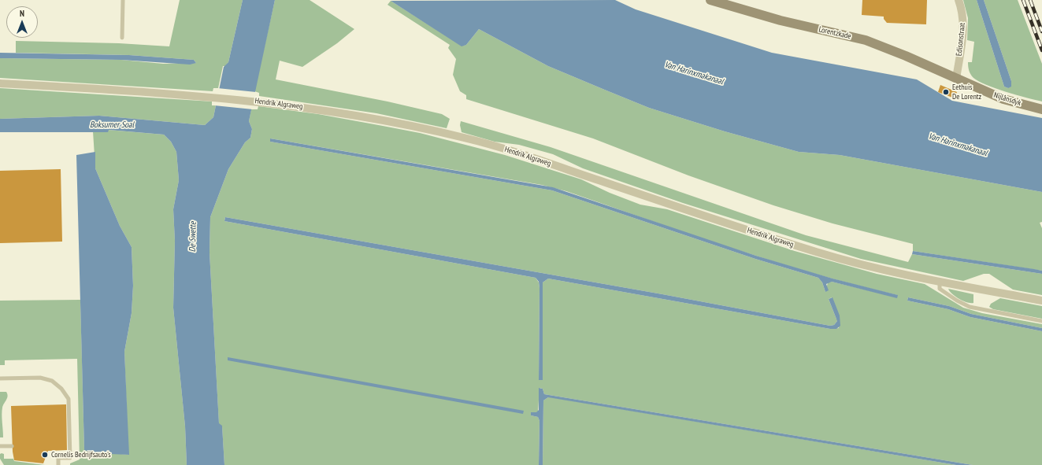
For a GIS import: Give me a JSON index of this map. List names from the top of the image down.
{
  "streets": {
    "street": [
      "Lorentzkade",
      "Edisonstraat",
      "Nijlânsdyk",
      "Hendrik Algraweg"
    ]
  },
  "crossings": [
    ["Lorentzkade", "Edisonstraat"],
    ["Lorentzkade", "Nijlânsdyk"],
    ["Edisonstraat", "Nijlânsdyk"]
  ],
  "water": ["Van Harinxmakanaal", "Boksumer Soal", "De Swette"],
  "places": ["Eethuis De Lorentz", "Cornelis Bedrijfsauto's"],
  "north": "top"
}
